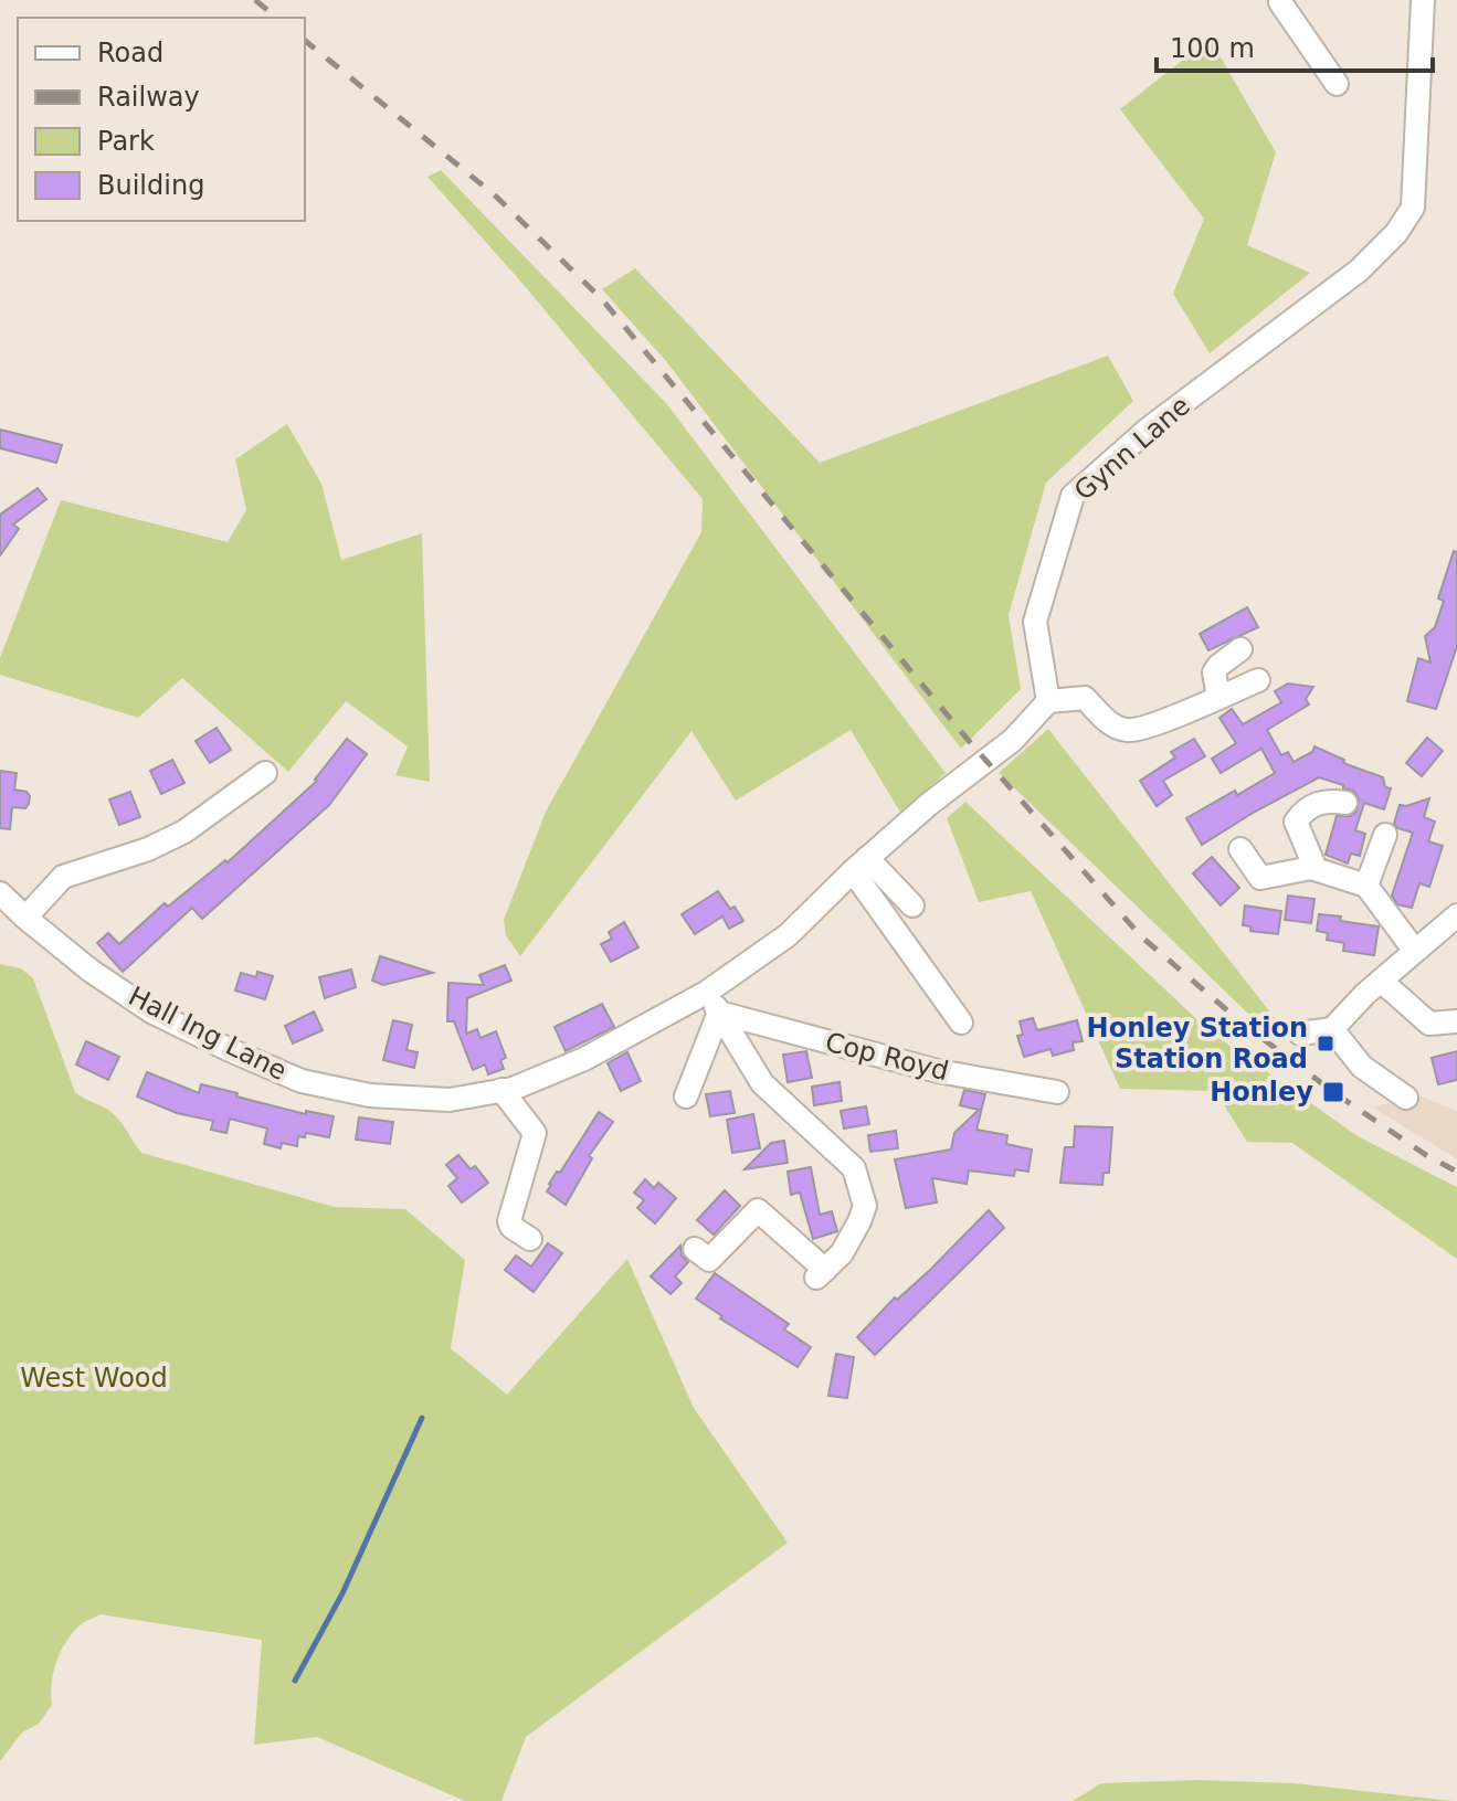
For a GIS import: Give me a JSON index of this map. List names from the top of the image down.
{
  "streets": {
    "street": ["Gynn Lane", "Hall Ing Lane", "Cop Royd"]
  },
  "parks": ["West Wood"],
  "places": {
    "transit": ["Honley Station Station Road", "Honley"]
  },
  "legend": [
    "Road",
    "Railway",
    "Park",
    "Building"
  ],
  "scale_bar": "100 m"
}
